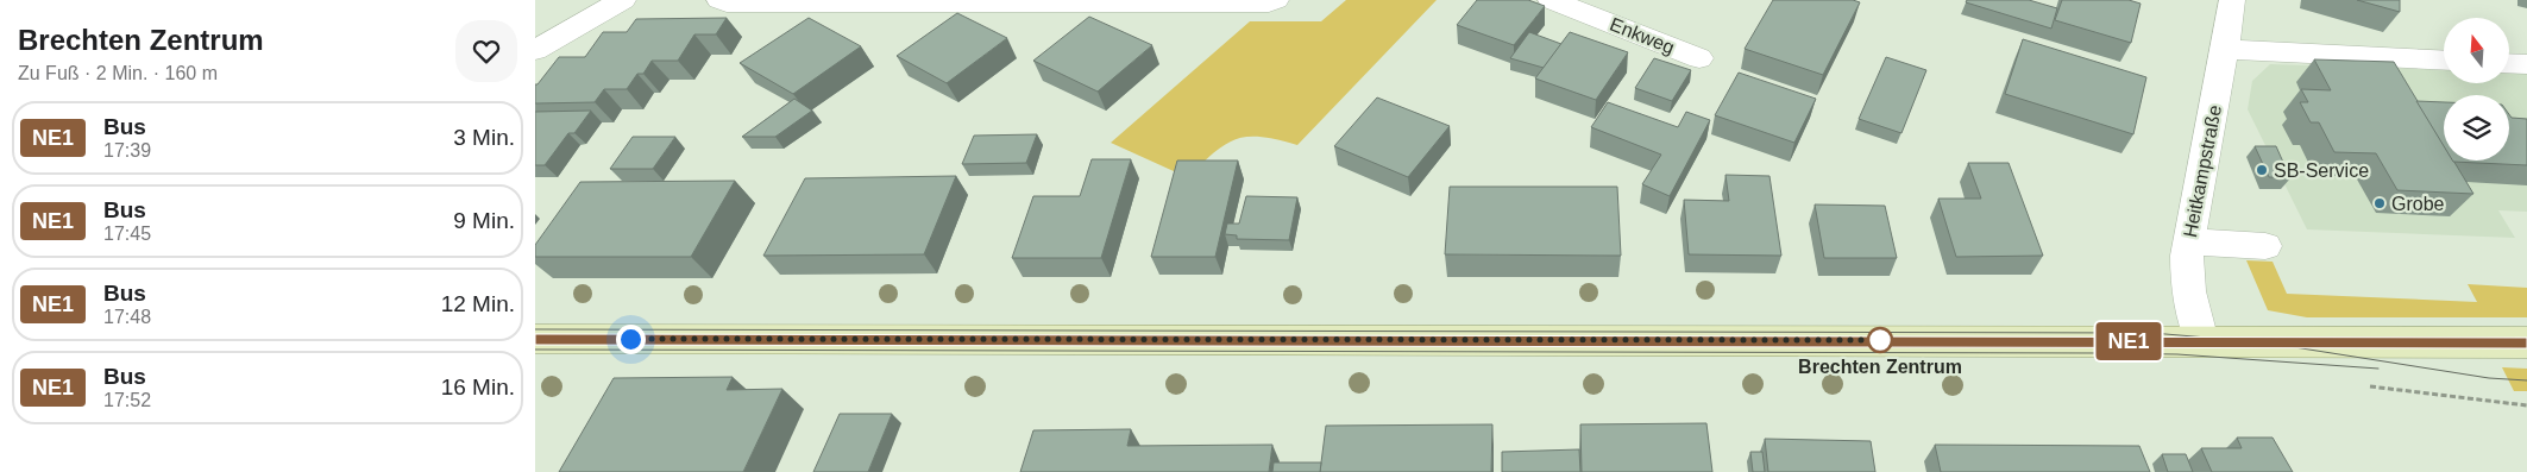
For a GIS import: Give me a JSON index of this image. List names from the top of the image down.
{
  "streets": {
    "street": ["Enkweg", "Heitkampstraße"]
  },
  "places": ["SB-Service", "Grobe", "Brechten Zentrum"],
  "lines": ["bus line NE1"],
  "north": "top",
  "page": {
    "heading": ["Brechten Zentrum", "Zu Fuß · 2 Min. · 160 m"],
    "on_map": "NE1",
    "list": [
      {
        "mark": "NE1",
        "name": "Bus",
        "note": "17:39",
        "value": "3 Min."
      },
      {
        "mark": "NE1",
        "name": "Bus",
        "note": "17:45",
        "value": "9 Min."
      },
      {
        "mark": "NE1",
        "name": "Bus",
        "note": "17:48",
        "value": "12 Min."
      },
      {
        "mark": "NE1",
        "name": "Bus",
        "note": "17:52",
        "value": "16 Min."
      }
    ]
  }
}
